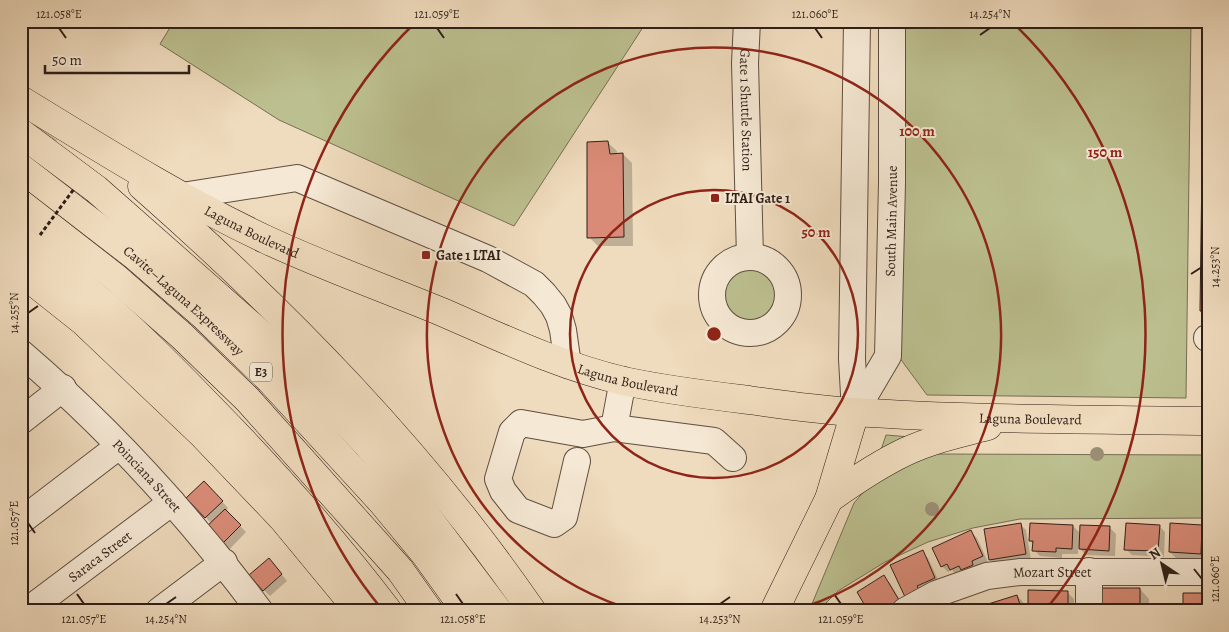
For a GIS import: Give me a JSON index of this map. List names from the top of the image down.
{
  "streets": {
    "main road": ["Laguna Boulevard", "Cavite–Laguna Expressway", "E3"],
    "street": [
      "Gate 1 Shuttle Station",
      "South Main Avenue",
      "Poinciana Street",
      "Saraca Street",
      "Mozart Street"
    ]
  },
  "crossings": [
    ["South Main Avenue", "Laguna Boulevard"],
    ["Poinciana Street", "Saraca Street"]
  ],
  "places": {
    "transit": ["LTAI Gate 1", "Gate 1 LTAI"]
  },
  "scale_bar": "50 m",
  "north": "top left",
  "coordinates": [
    "121.058°E",
    "121.059°E",
    "121.060°E",
    "14.254°N",
    "14.253°N",
    "14.255°N",
    "121.057°E"
  ],
  "rings": ["100 m", "150 m", "50 m"]
}
